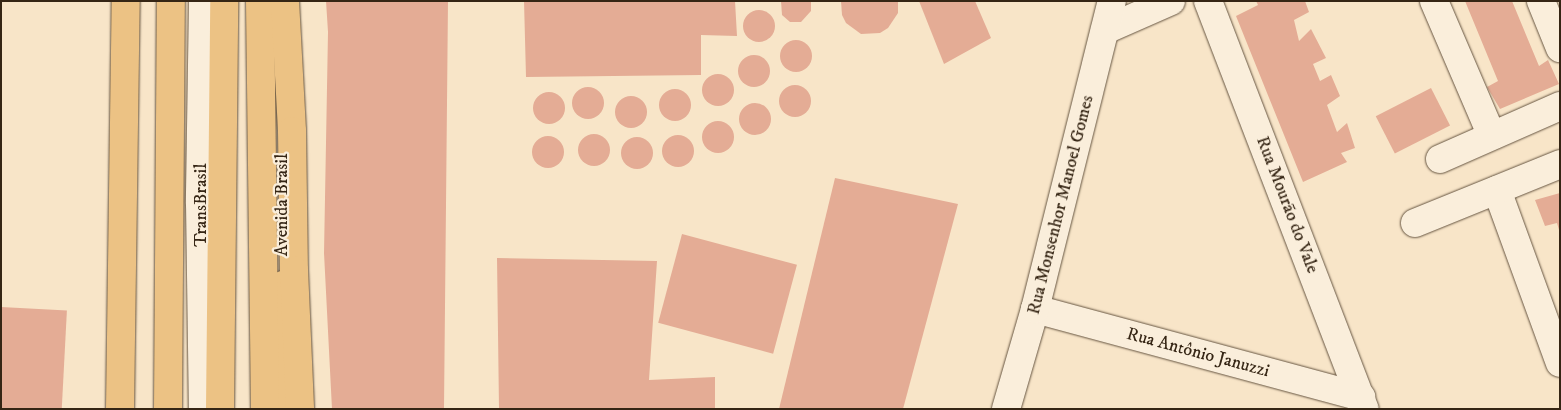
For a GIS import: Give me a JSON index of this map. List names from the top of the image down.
{
  "streets": {
    "main road": ["Avenida Brasil"],
    "street": [
      "TransBrasil",
      "Rua Monsenhor Manoel Gomes",
      "Rua Mourão do Vale",
      "Rua Antônio Januzzi"
    ]
  },
  "crossings": [
    ["Rua Monsenhor Manoel Gomes", "Rua Antônio Januzzi"],
    ["Rua Mourão do Vale", "Rua Antônio Januzzi"]
  ]
}
